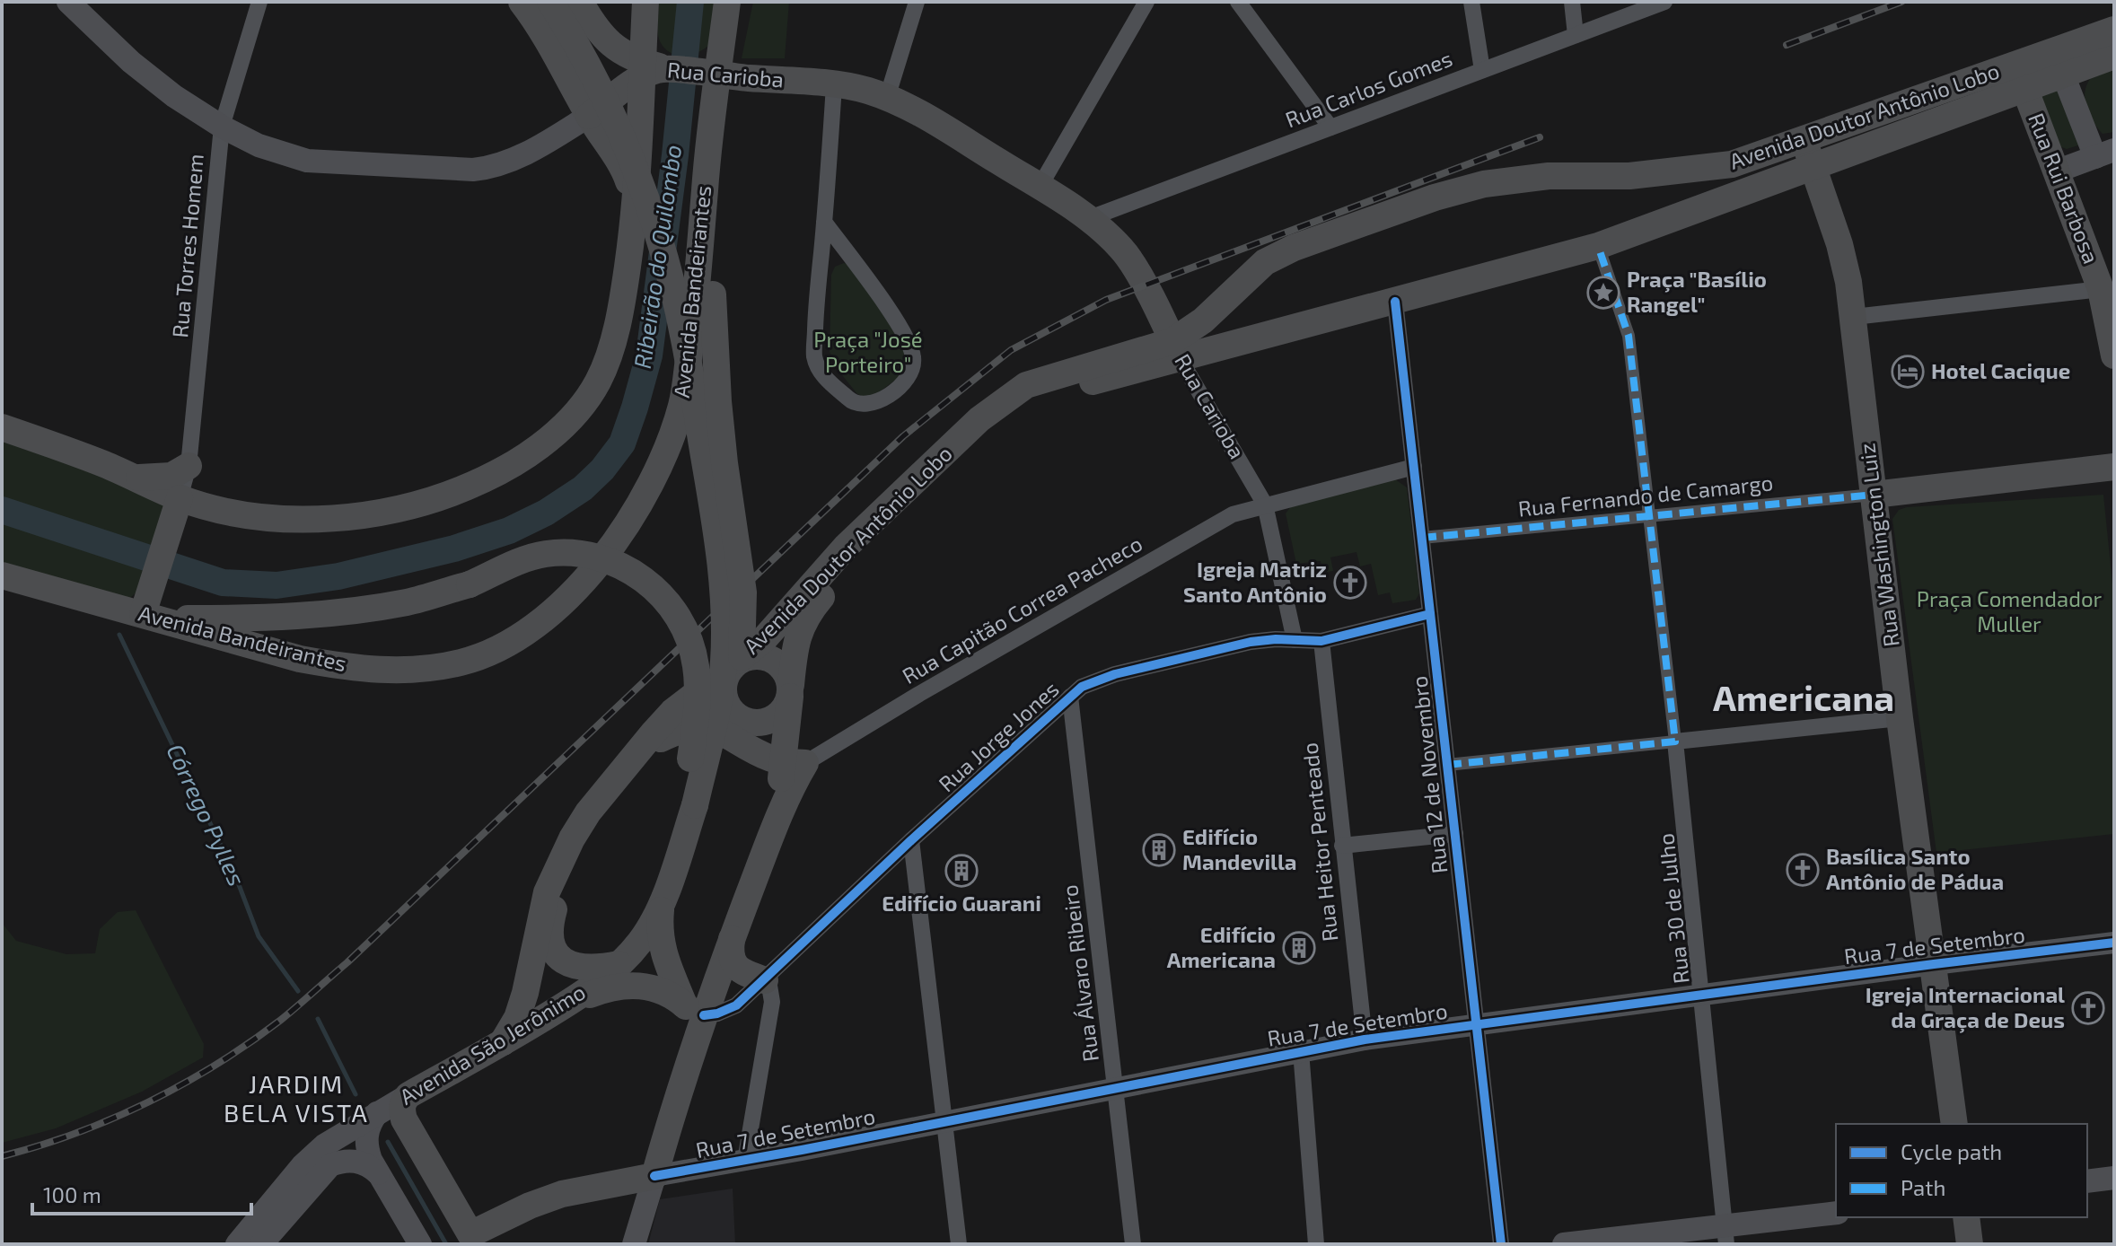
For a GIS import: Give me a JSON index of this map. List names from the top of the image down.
{
  "streets": {
    "main road": [
      "Rua Carioba",
      "Avenida Doutor Antônio Lobo",
      "Rua Rui Barbosa",
      "Avenida Bandeirantes",
      "Rua Washington Luiz",
      "Avenida São Jerônimo"
    ],
    "street": [
      "Rua Carlos Gomes",
      "Rua Torres Homem",
      "Rua Fernando de Camargo",
      "Rua Capitão Correa Pacheco",
      "Rua Jorge Jones",
      "Rua 12 de Novembro",
      "Rua Heitor Penteado",
      "Rua 30 de Julho",
      "Rua 7 de Setembro",
      "Rua Álvaro Ribeiro"
    ]
  },
  "crossings": [
    ["Rua Carioba", "Rua Carlos Gomes"],
    ["Rua Carioba", "Avenida Doutor Antônio Lobo"],
    ["Rua Carioba", "Rua Torres Homem"],
    ["Rua Carioba", "Avenida Bandeirantes"],
    ["Rua Carioba", "Rua Capitão Correa Pacheco"],
    ["Rua Carioba", "Rua Jorge Jones"],
    ["Avenida Doutor Antônio Lobo", "Rua Rui Barbosa"],
    ["Avenida Doutor Antônio Lobo", "Rua Washington Luiz"],
    ["Avenida Doutor Antônio Lobo", "Rua Capitão Correa Pacheco"],
    ["Avenida Doutor Antônio Lobo", "Rua Jorge Jones"],
    ["Avenida Doutor Antônio Lobo", "Rua 12 de Novembro"],
    ["Avenida Doutor Antônio Lobo", "Rua 30 de Julho"],
    ["Avenida Doutor Antônio Lobo", "Rua 7 de Setembro"],
    ["Avenida Doutor Antônio Lobo", "Avenida São Jerônimo"],
    ["Rua Fernando de Camargo", "Rua Washington Luiz"],
    ["Rua Fernando de Camargo", "Rua 12 de Novembro"],
    ["Rua Fernando de Camargo", "Rua 30 de Julho"],
    ["Rua Washington Luiz", "Rua 7 de Setembro"],
    ["Rua Capitão Correa Pacheco", "Rua 12 de Novembro"],
    ["Rua Jorge Jones", "Rua 12 de Novembro"],
    ["Rua Jorge Jones", "Rua Heitor Penteado"],
    ["Rua Jorge Jones", "Rua Álvaro Ribeiro"],
    ["Rua 12 de Novembro", "Rua 7 de Setembro"],
    ["Rua Heitor Penteado", "Rua 7 de Setembro"],
    ["Rua 30 de Julho", "Rua 7 de Setembro"],
    ["Rua 7 de Setembro", "Rua Álvaro Ribeiro"]
  ],
  "districts": ["Americana", "JARDIM BELA VISTA"],
  "water": ["Ribeirão do Quilombo", "Córrego Pylles"],
  "parks": ["Praça \"José Porteiro\"", "Praça Comendador Muller"],
  "places": {
    "place": ["Praça \"Basílio Rangel\""],
    "hotel": ["Hotel Cacique"],
    "church": ["Igreja Matriz Santo Antônio", "Basílica Santo Antônio de Pádua", "Igreja Internacional da Graça de Deus"],
    "building": ["Edifício Mandevilla", "Edifício Guarani", "Edifício Americana"]
  },
  "legend": ["Cycle path", "Path"],
  "scale_bar": "100 m"
}
